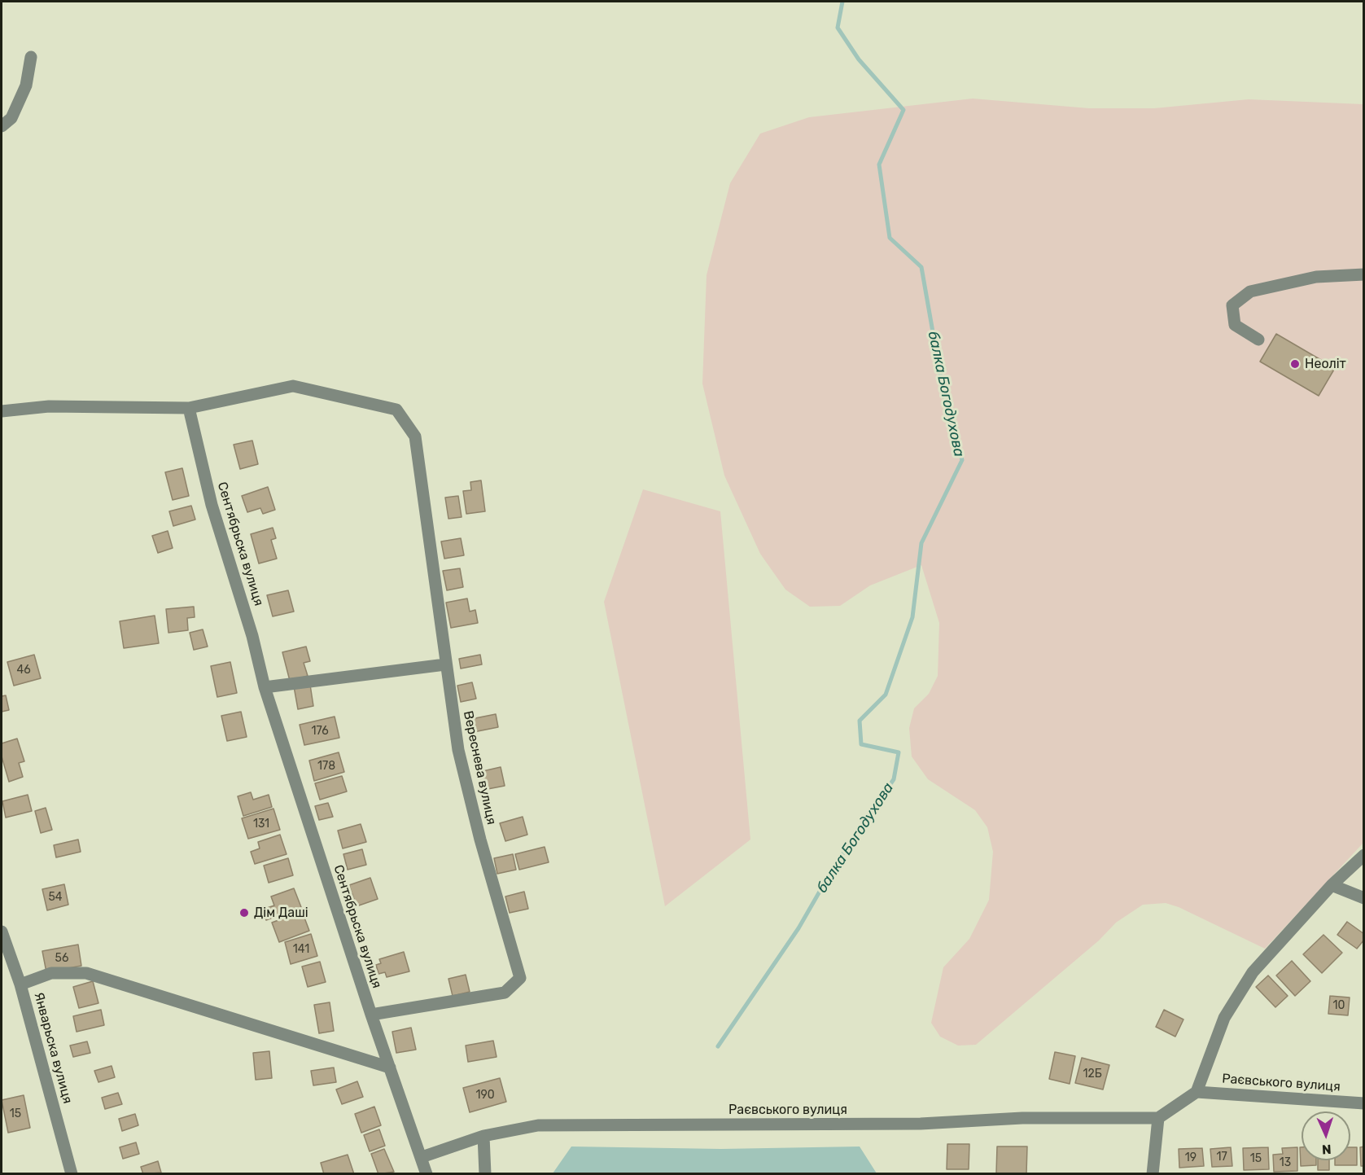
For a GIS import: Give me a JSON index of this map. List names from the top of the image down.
{
  "streets": {
    "street": [
      "Сентябрьска вулиця",
      "Вереснева вулиця",
      "Январьска вулиця",
      "Раєвського вулиця"
    ]
  },
  "crossings": [
    ["Сентябрьска вулиця", "Вереснева вулиця"],
    ["Сентябрьска вулиця", "Раєвського вулиця"]
  ],
  "water": ["балка Богодухова"],
  "places": ["Неоліт", "Дім Даші"],
  "house_numbers": [
    "46",
    "176",
    "178",
    "131",
    "54",
    "141",
    "56",
    "10",
    "12Б",
    "190",
    "15",
    "17",
    "19",
    "15",
    "13"
  ],
  "north": "bottom"
}
